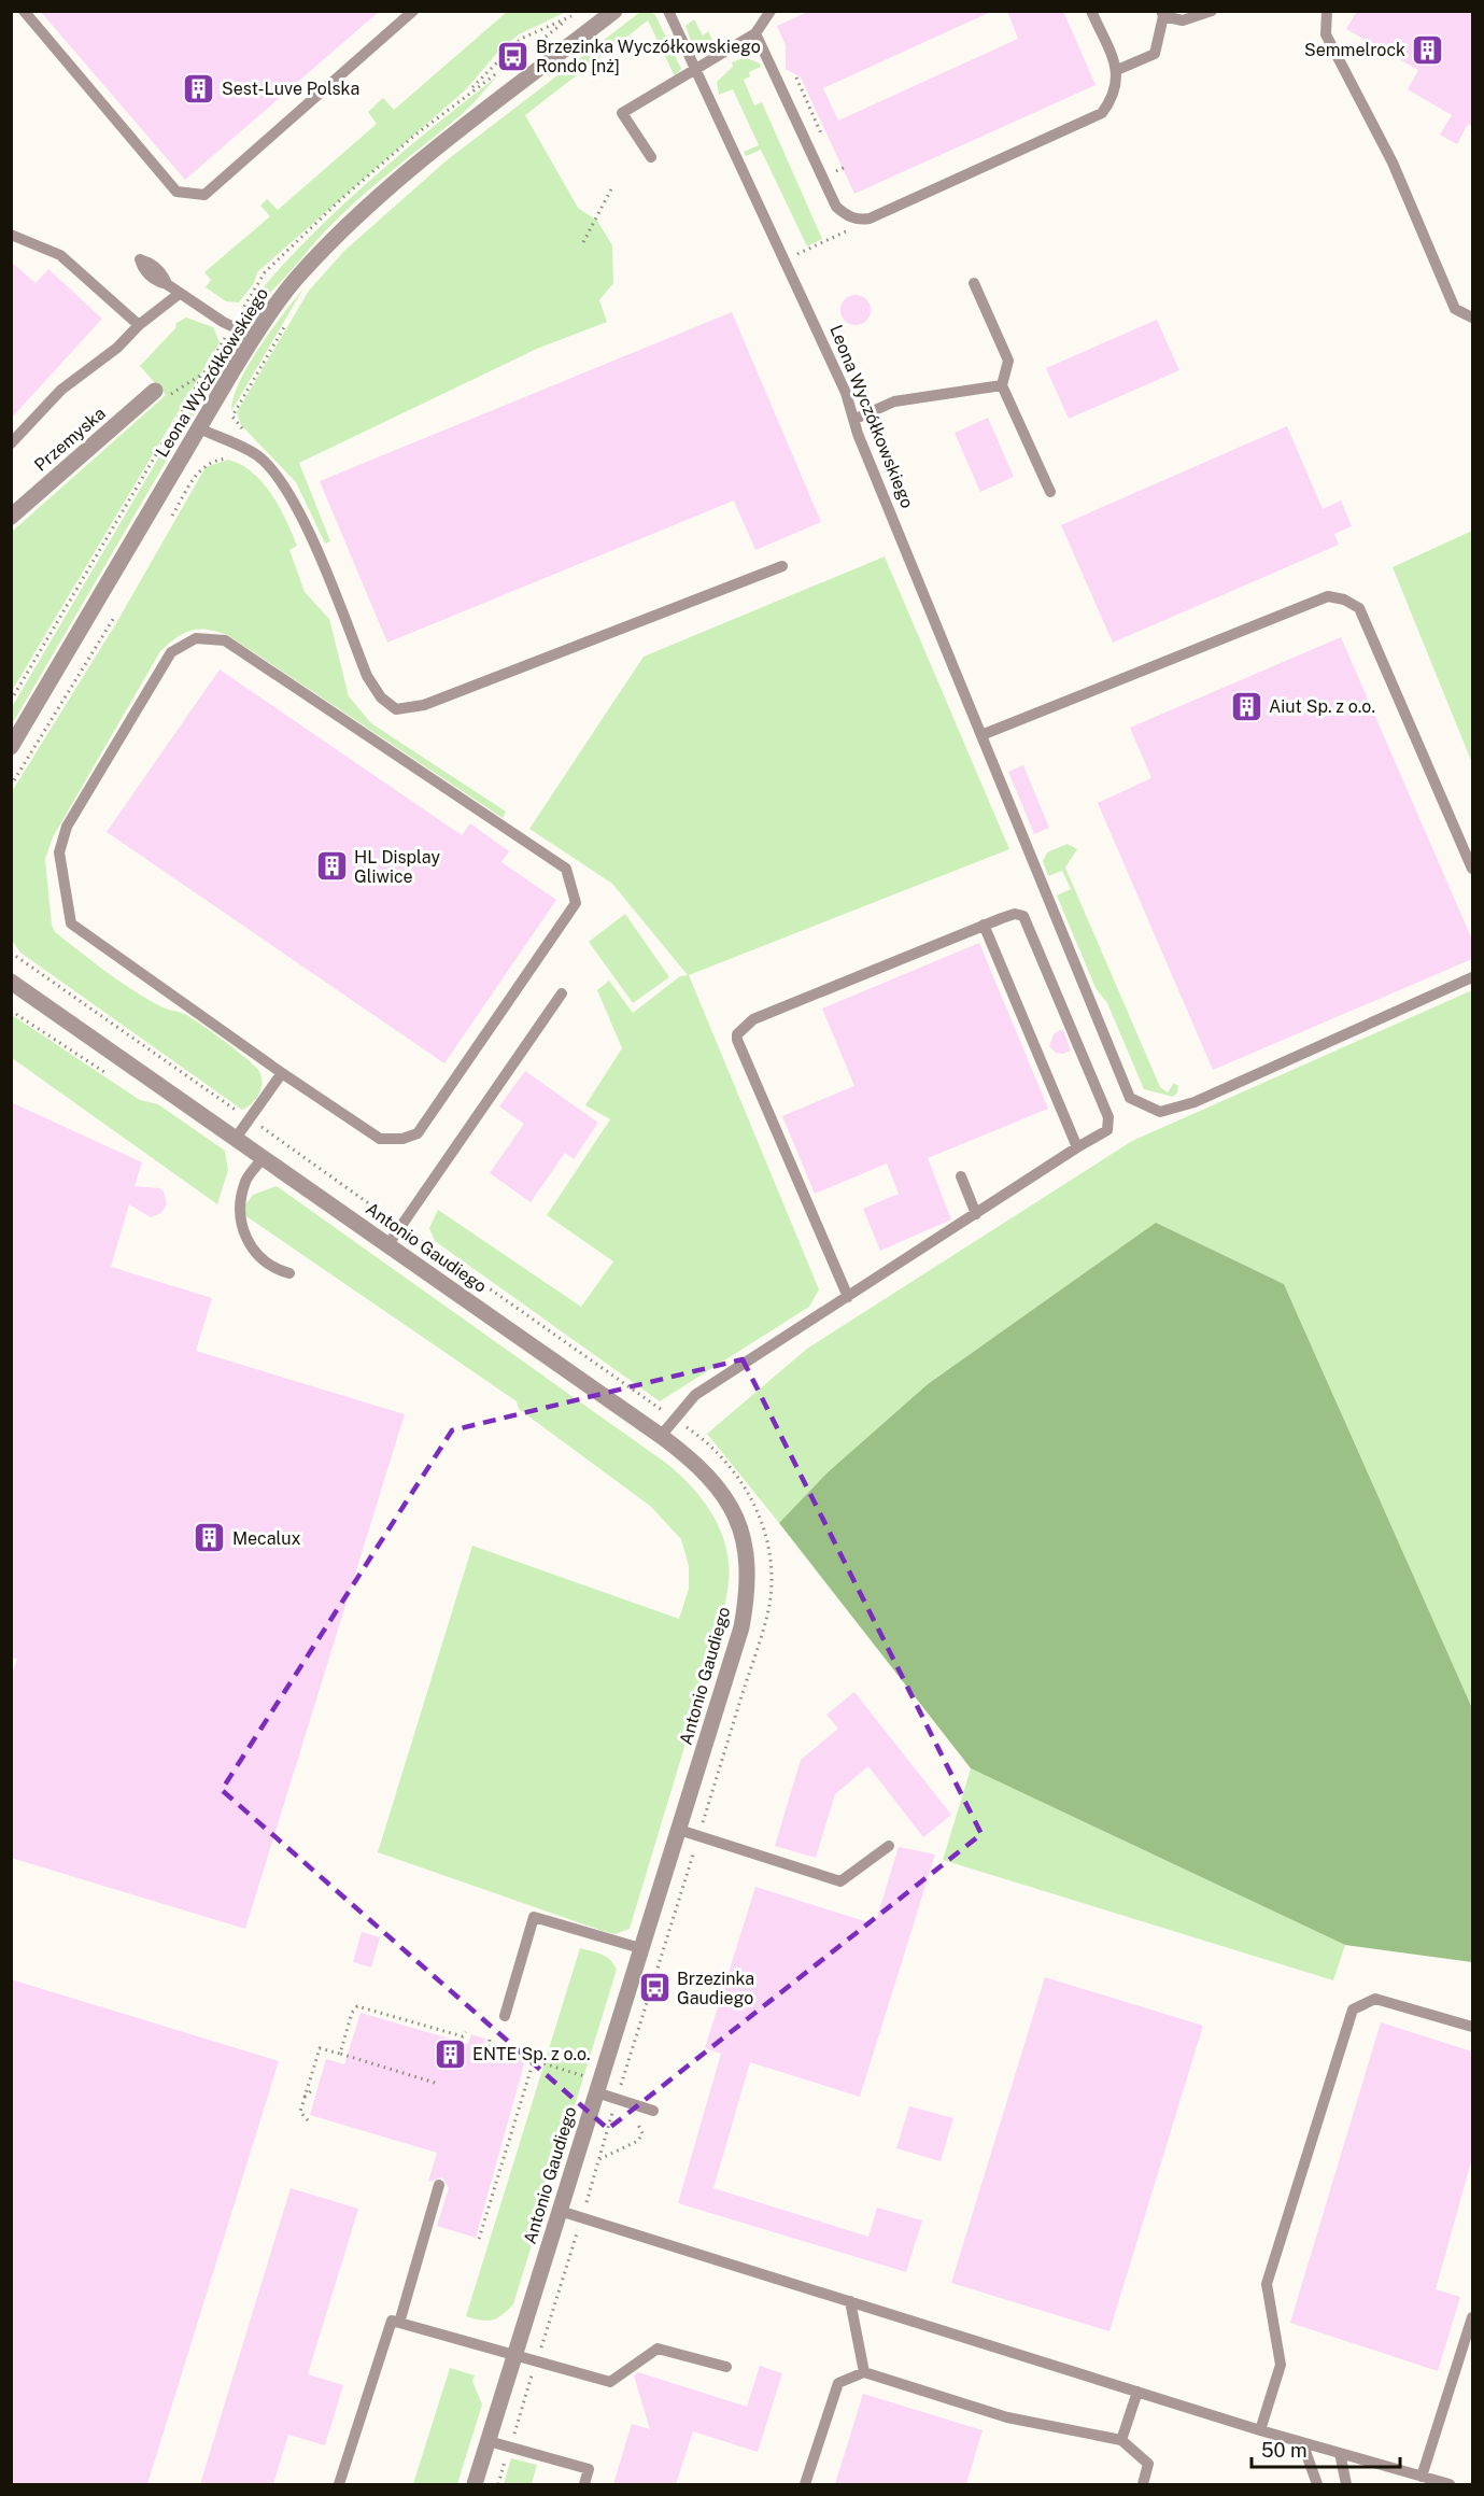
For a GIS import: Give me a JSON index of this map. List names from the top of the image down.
{
  "streets": {
    "street": ["Leona Wyczółkowskiego", "Przemyska", "Antonio Gaudiego"]
  },
  "places": {
    "building": [
      "Semmelrock",
      "Sest-Luve Polska",
      "Aiut Sp. z o.o.",
      "HL Display Gliwice",
      "Mecalux",
      "ENTE Sp. z o.o."
    ],
    "bus stop": ["Brzezinka Wyczółkowskiego Rondo [nż]", "Brzezinka Gaudiego"]
  },
  "scale_bar": "50 m"
}
